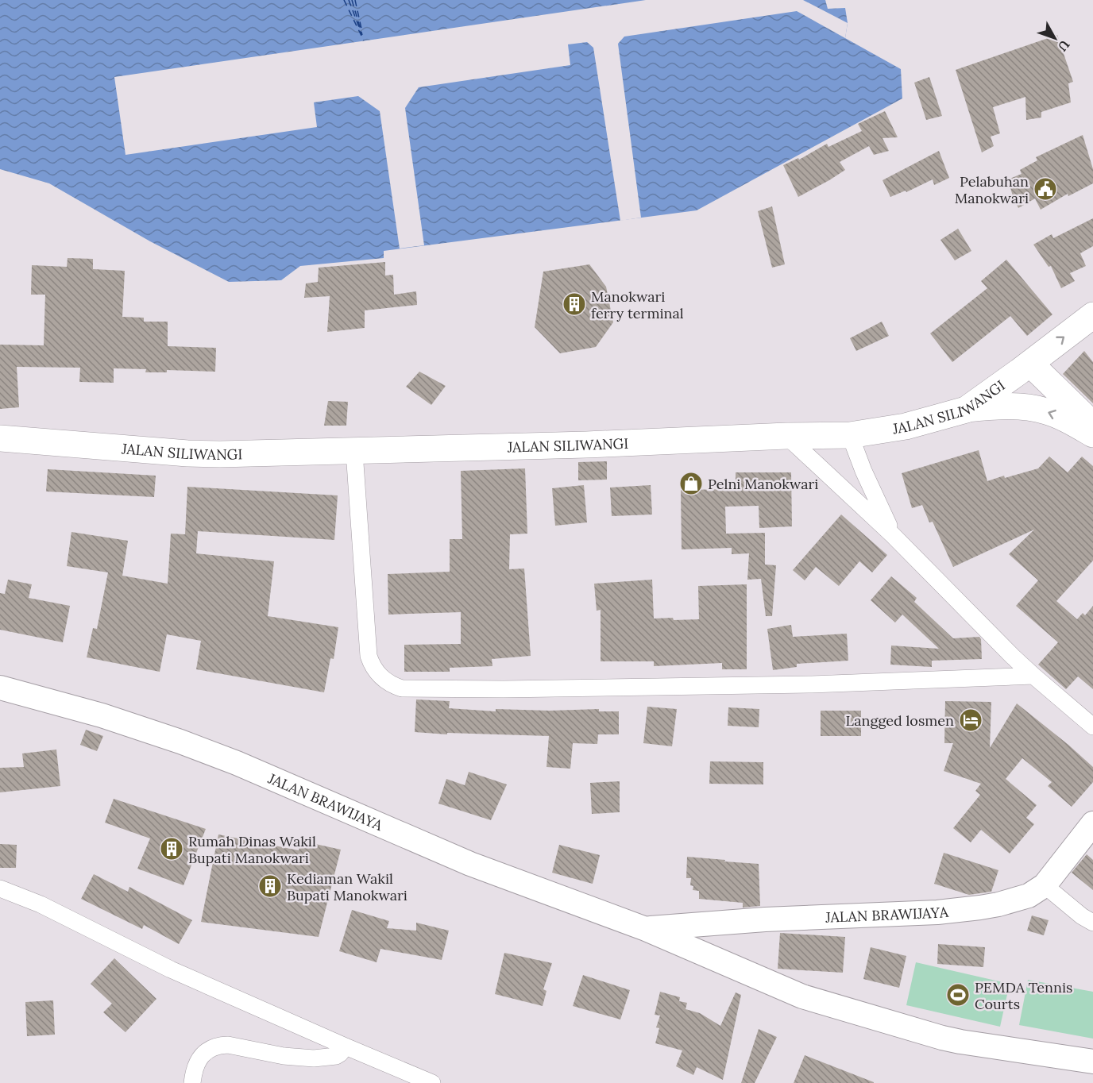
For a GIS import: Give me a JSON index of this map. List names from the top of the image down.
{
  "streets": {
    "highway": ["JALAN SILIWANGI"],
    "street": ["JALAN BRAWIJAYA"]
  },
  "places": {
    "public building": ["Pelabuhan Manokwari"],
    "building": ["Manokwari ferry terminal", "Rumah Dinas Wakil Bupati Manokwari", "Kediaman Wakil Bupati Manokwari"],
    "shop": ["Pelni Manokwari"],
    "hotel": ["Langged losmen"],
    "sports": ["PEMDA Tennis Courts"]
  },
  "north": "bottom right"
}
